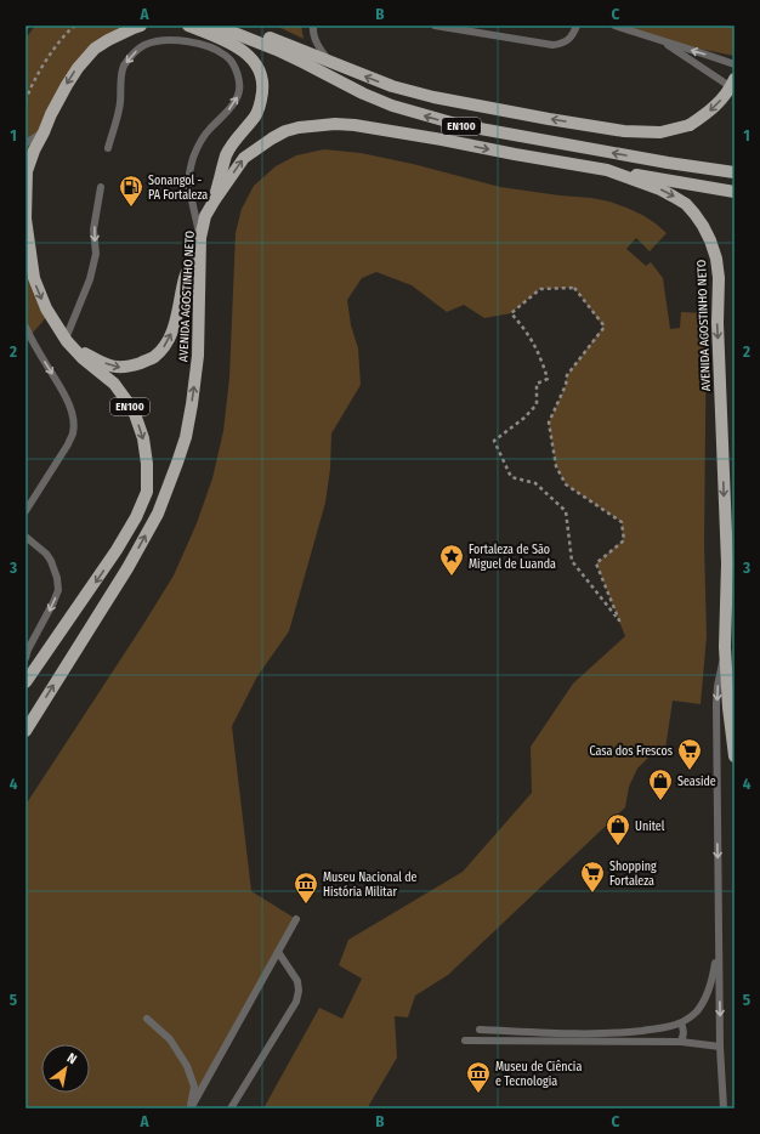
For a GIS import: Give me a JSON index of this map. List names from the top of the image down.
{
  "streets": {
    "main road": ["EN100", "AVENIDA AGOSTINHO NETO"]
  },
  "places": {
    "fuel station": ["Sonangol - PA Fortaleza"],
    "place": ["Fortaleza de São Miguel de Luanda"],
    "supermarket": ["Casa dos Frescos", "Shopping Fortaleza"],
    "shop": ["Seaside", "Unitel"],
    "museum": ["Museu Nacional de História Militar", "Museu de Ciência e Tecnologia"]
  },
  "north": "top right",
  "grid": {
    "columns": ["A", "B", "C"],
    "rows": [
      "1",
      "2",
      "3",
      "4",
      "5"
    ]
  }
}
